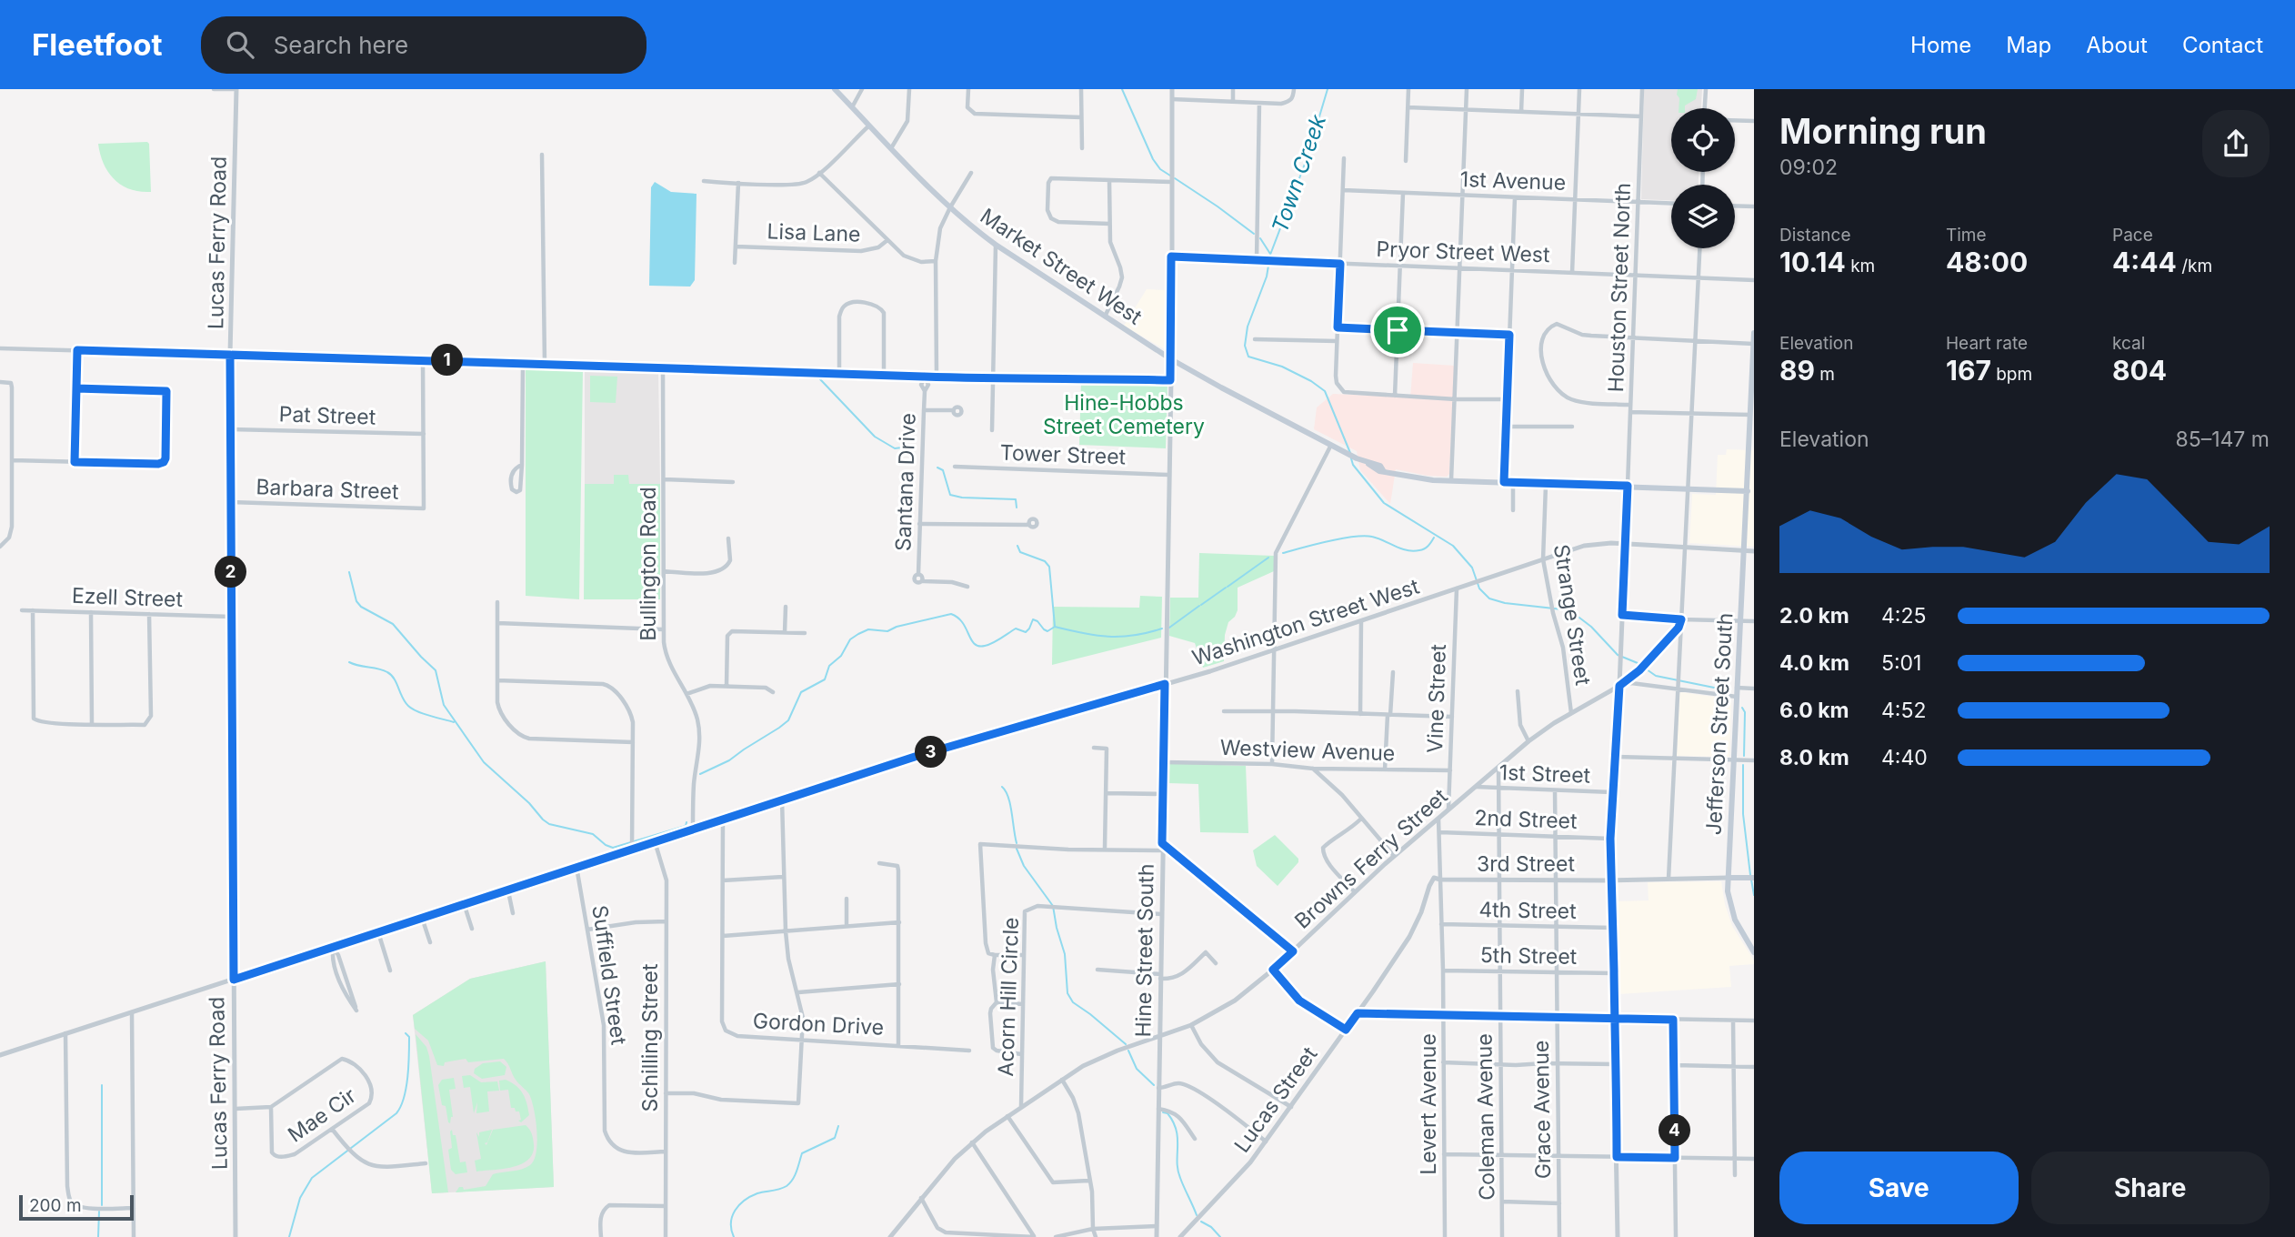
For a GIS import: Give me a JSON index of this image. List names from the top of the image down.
{
  "streets": {
    "main road": ["Market Street West", "Jefferson Street South"],
    "street": [
      "1st Avenue",
      "Lisa Lane",
      "Lucas Ferry Road",
      "Pryor Street West",
      "Houston Street North",
      "Pat Street",
      "Tower Street",
      "Santana Drive",
      "Barbara Street",
      "Bullington Road",
      "Ezell Street",
      "Strange Street",
      "Washington Street West",
      "Vine Street",
      "Westview Avenue",
      "1st Street",
      "2nd Street",
      "Browns Ferry Street",
      "3rd Street",
      "4th Street",
      "Hine Street South",
      "5th Street",
      "Suffield Street",
      "Acorn Hill Circle",
      "Gordon Drive",
      "Schilling Street",
      "Lucas Street",
      "Levert Avenue",
      "Grace Avenue",
      "Mae Cir",
      "Coleman Avenue"
    ]
  },
  "crossings": [
    ["1st Avenue", "Houston Street North"],
    ["Lucas Ferry Road", "Pat Street"],
    ["Lucas Ferry Road", "Barbara Street"],
    ["Lucas Ferry Road", "Ezell Street"],
    ["Lucas Ferry Road", "Washington Street West"],
    ["Lucas Ferry Road", "Mae Cir"],
    ["Pryor Street West", "Houston Street North"],
    ["Pryor Street West", "Hine Street South"],
    ["Market Street West", "Houston Street North"],
    ["Market Street West", "Strange Street"],
    ["Market Street West", "Jefferson Street South"],
    ["Market Street West", "Hine Street South"],
    ["Pat Street", "Barbara Street"],
    ["Tower Street", "Hine Street South"],
    ["Bullington Road", "Washington Street West"],
    ["Strange Street", "Washington Street West"],
    ["Strange Street", "Browns Ferry Street"],
    ["Washington Street West", "Vine Street"],
    ["Washington Street West", "Jefferson Street South"],
    ["Washington Street West", "Hine Street South"],
    ["Washington Street West", "Suffield Street"],
    ["Washington Street West", "Gordon Drive"],
    ["Washington Street West", "Schilling Street"],
    ["Vine Street", "Westview Avenue"],
    ["Vine Street", "Browns Ferry Street"],
    ["Jefferson Street South", "3rd Street"],
    ["Westview Avenue", "Hine Street South"],
    ["1st Street", "Browns Ferry Street"],
    ["1st Street", "Grace Avenue"],
    ["1st Street", "Coleman Avenue"],
    ["2nd Street", "Levert Avenue"],
    ["2nd Street", "Grace Avenue"],
    ["2nd Street", "Coleman Avenue"],
    ["Browns Ferry Street", "Hine Street South"],
    ["Browns Ferry Street", "Acorn Hill Circle"],
    ["Browns Ferry Street", "Levert Avenue"],
    ["Browns Ferry Street", "Coleman Avenue"],
    ["3rd Street", "Lucas Street"],
    ["3rd Street", "Levert Avenue"],
    ["3rd Street", "Grace Avenue"],
    ["3rd Street", "Coleman Avenue"],
    ["4th Street", "Levert Avenue"],
    ["4th Street", "Grace Avenue"],
    ["4th Street", "Coleman Avenue"],
    ["Hine Street South", "Acorn Hill Circle"],
    ["5th Street", "Levert Avenue"],
    ["5th Street", "Grace Avenue"],
    ["5th Street", "Coleman Avenue"],
    ["Suffield Street", "Schilling Street"],
    ["Lucas Street", "Levert Avenue"]
  ],
  "water": ["Town Creek"],
  "parks": ["Hine-Hobbs Street Cemetery"],
  "scale_bar": "200 m",
  "page": {
    "header": "Fleetfoot",
    "search": "Search here",
    "nav": [
      "Home",
      "Map",
      "About",
      "Contact"
    ],
    "heading": ["Morning run", "09:02"],
    "stats": [
      ["Distance", "10.14 km"],
      ["Time", "48:00"],
      ["Pace", "4:44 /km"],
      ["Elevation", "89 m"],
      ["Heart rate", "167 bpm"],
      ["kcal", "804"]
    ],
    "pins": [
      "1",
      "2",
      "3",
      "4"
    ],
    "chart": ["Elevation", "85–147 m"],
    "list": [
      {
        "name": "2.0 km",
        "note": "4:25"
      },
      {
        "name": "4.0 km",
        "note": "5:01"
      },
      {
        "name": "6.0 km",
        "note": "4:52"
      },
      {
        "name": "8.0 km",
        "note": "4:40"
      }
    ],
    "buttons": ["Save", "Share"],
    "scale": "200 m"
  }
}
